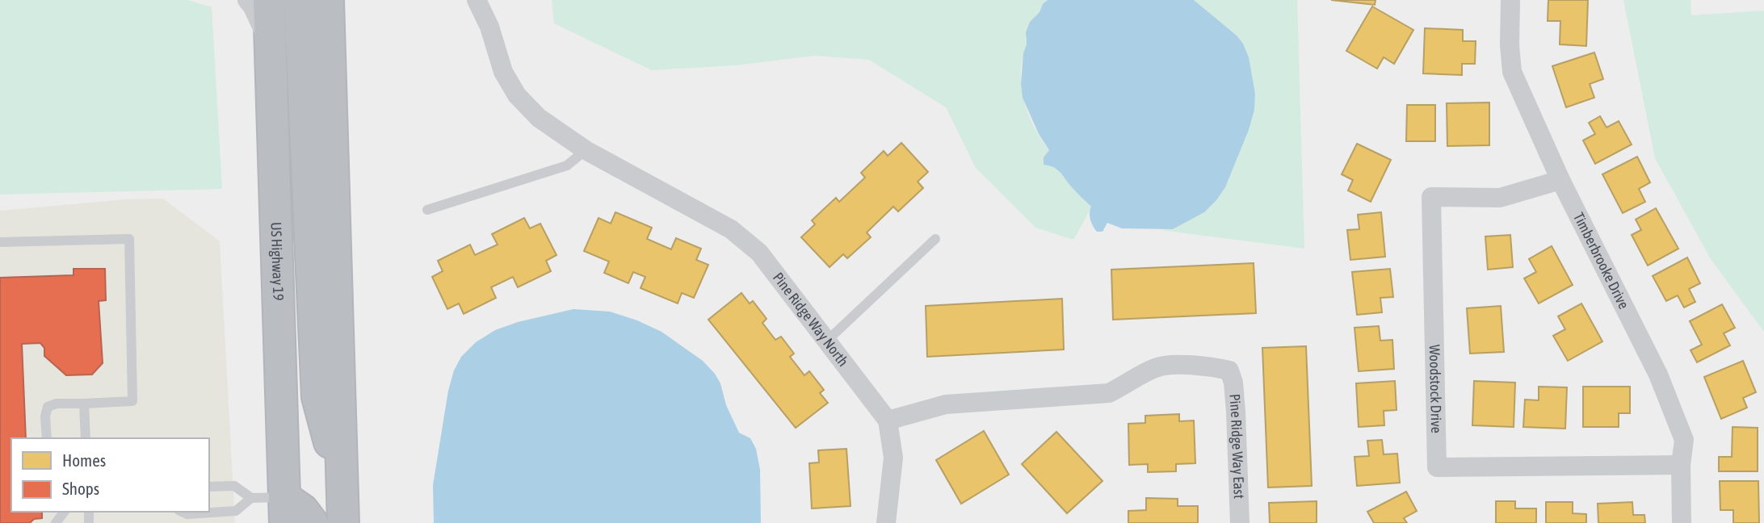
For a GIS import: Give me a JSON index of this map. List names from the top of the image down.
{
  "streets": {
    "highway": ["US Highway 19"],
    "street": [
      "Timberbrooke Drive",
      "Pine Ridge Way North",
      "Woodstock Drive",
      "Pine Ridge Way East"
    ]
  },
  "crossings": [
    ["Timberbrooke Drive", "Woodstock Drive"],
    ["Pine Ridge Way North", "Pine Ridge Way East"]
  ],
  "legend": ["Homes", "Shops"]
}
